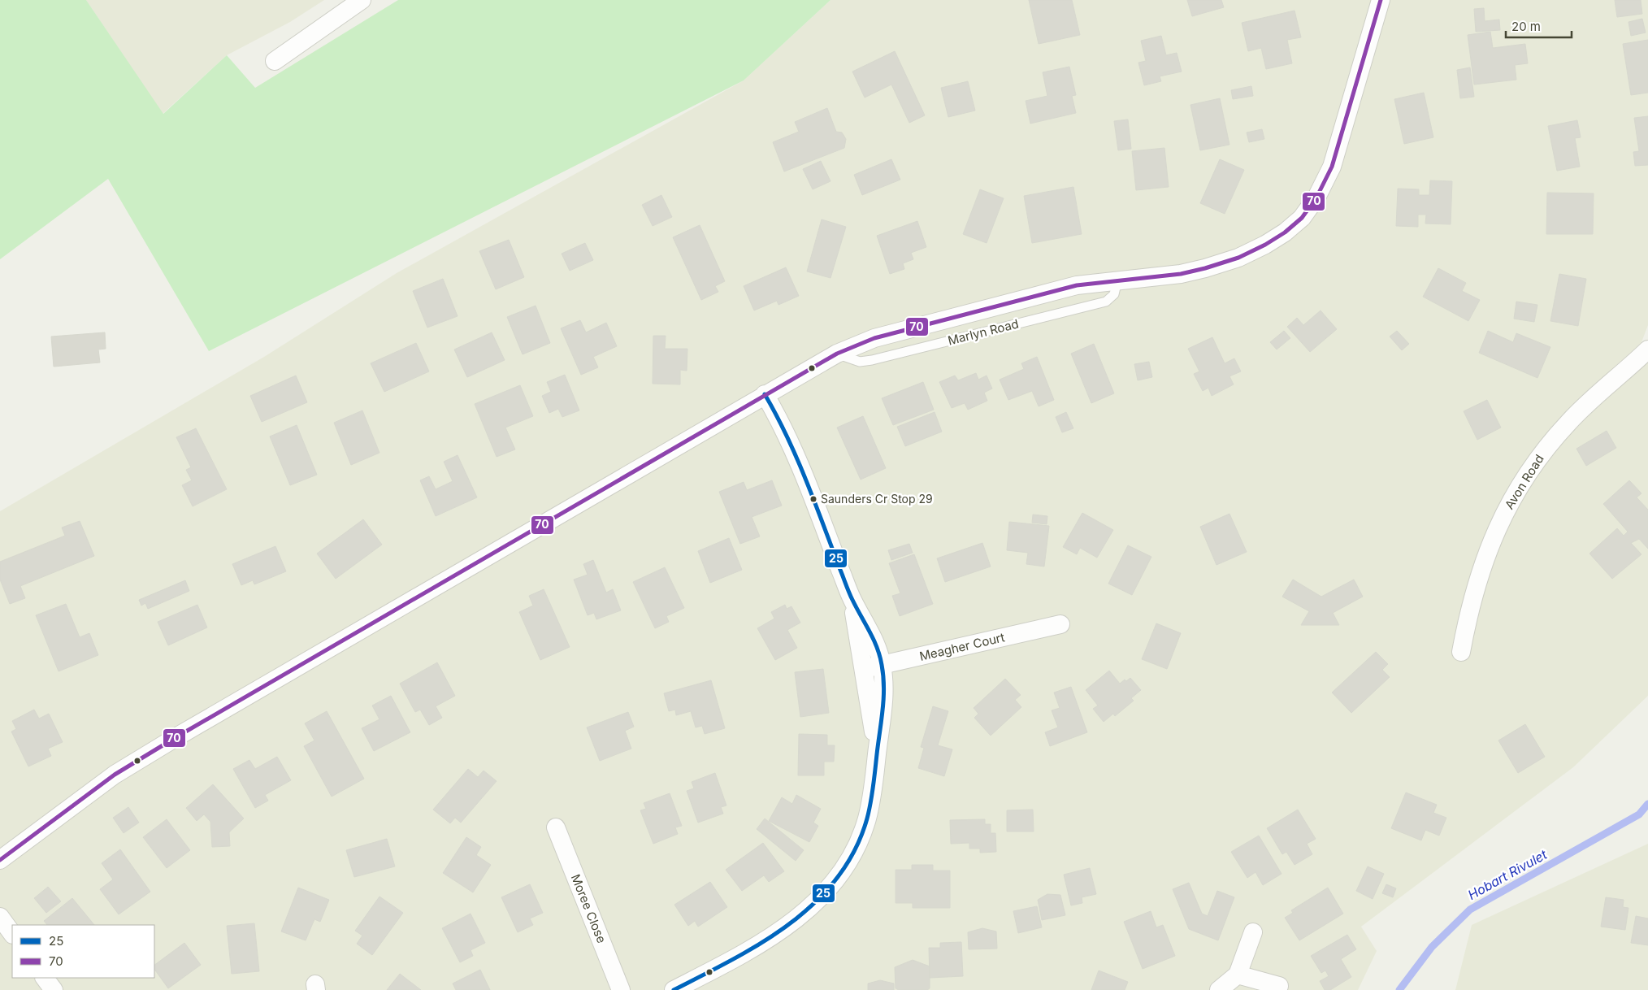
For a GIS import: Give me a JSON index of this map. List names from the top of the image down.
{
  "streets": {
    "street": [
      "Marlyn Road",
      "Avon Road",
      "Meagher Court",
      "Moree Close"
    ]
  },
  "water": ["Hobart Rivulet"],
  "places": ["Saunders Cr Stop 29"],
  "lines": ["transit line 70", "transit line 25"],
  "legend": ["25", "70"],
  "scale_bar": "20 m"
}
